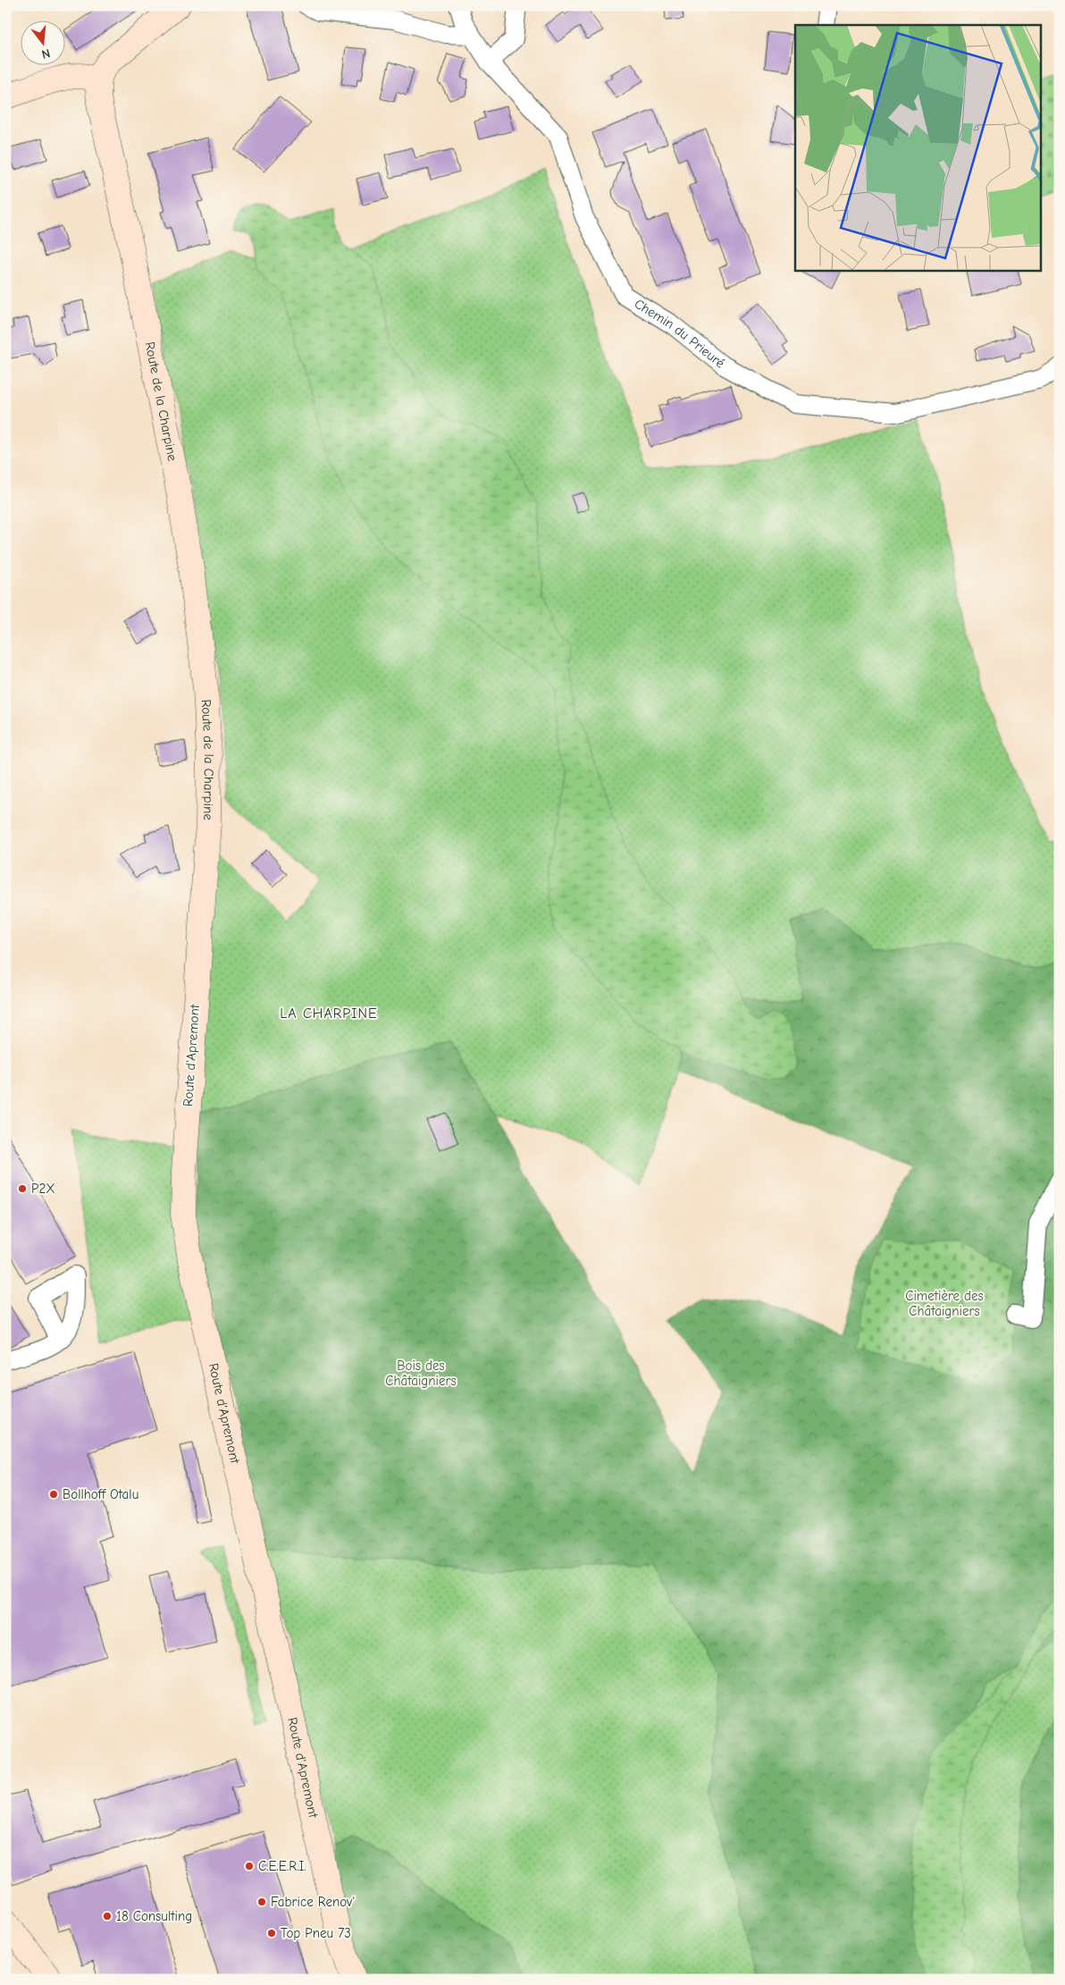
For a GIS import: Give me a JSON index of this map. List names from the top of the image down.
{
  "streets": {
    "main road": ["Route de la Charpine", "Route d'Apremont"],
    "street": ["Chemin du Prieuré"]
  },
  "crossings": [
    ["Route de la Charpine", "Route d'Apremont"]
  ],
  "districts": ["LA CHARPINE"],
  "parks": ["Cimetière des Châtaigniers", "Bois des Châtaigniers"],
  "places": [
    "P2X",
    "Bollhoff Otalu",
    "C.E.E.R.I.",
    "Fabrice Renov'",
    "18 Consulting",
    "Top Pneu 73"
  ],
  "north": "bottom"
}
